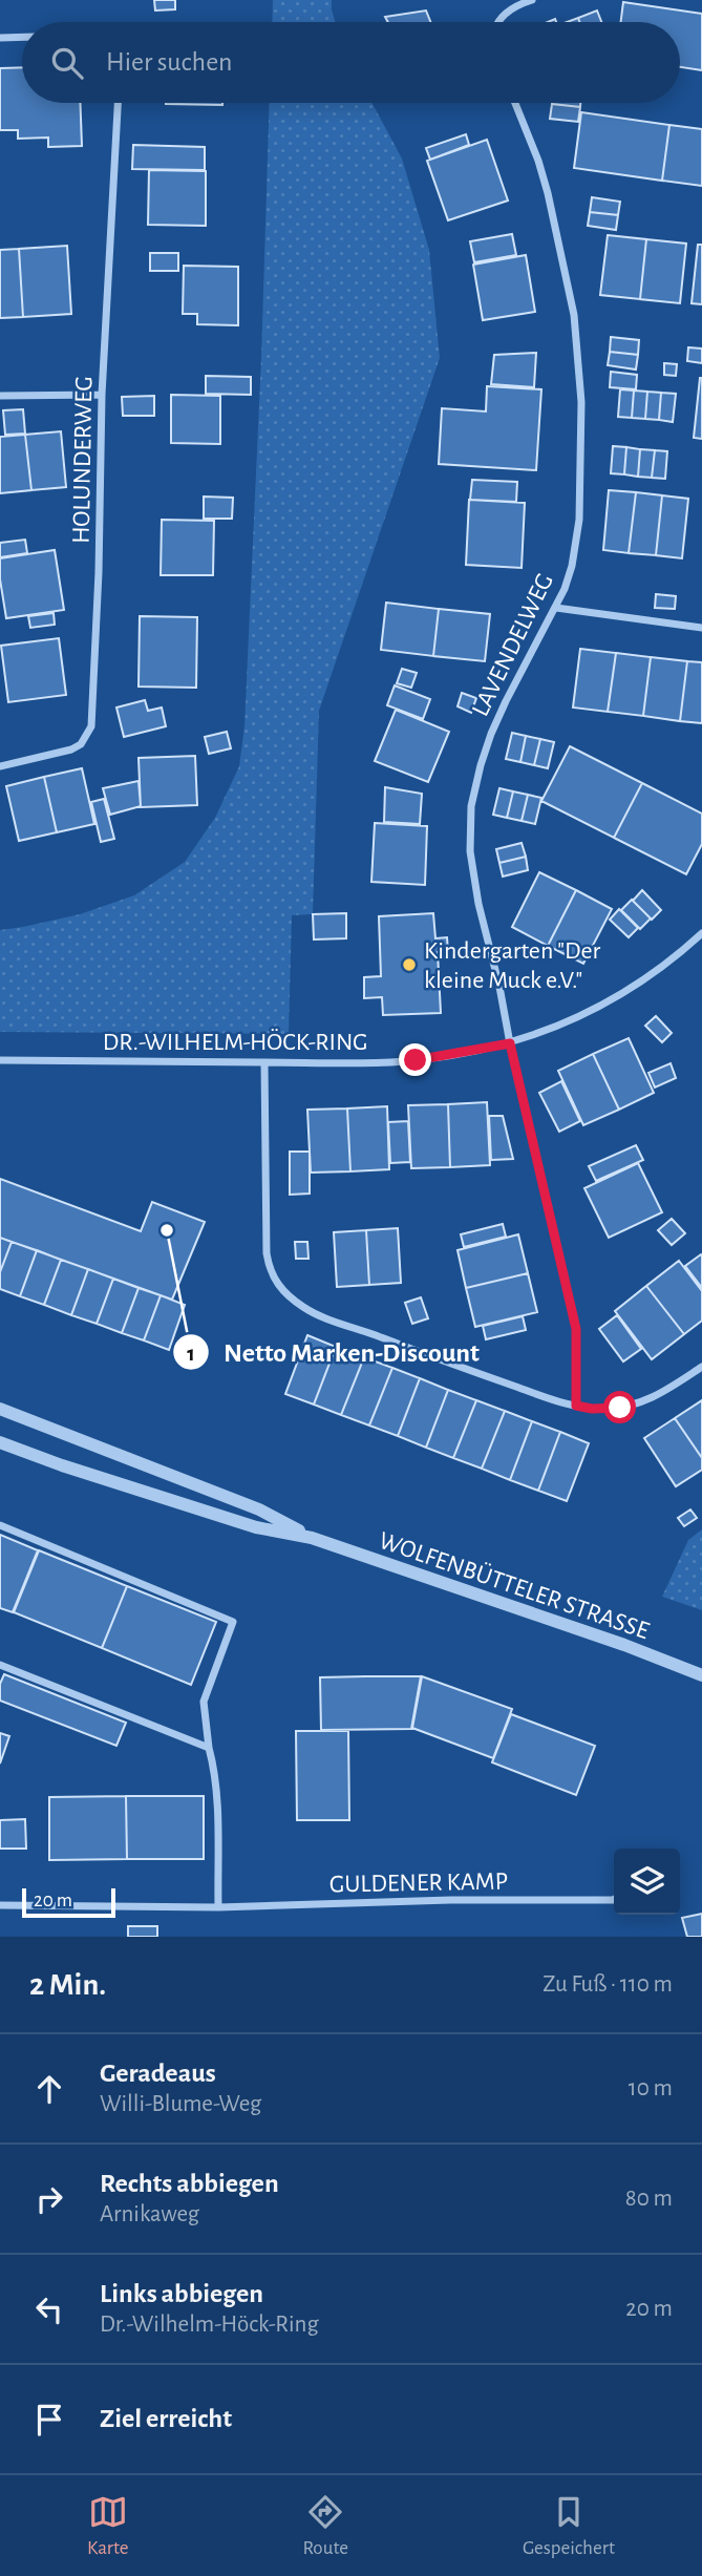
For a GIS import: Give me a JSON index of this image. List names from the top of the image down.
{
  "streets": {
    "street": [
      "HOLUNDERWEG",
      "LAVENDELWEG",
      "DR.-WILHELM-HÖCK-RING",
      "WOLFENBÜTTELER STRASSE",
      "GULDENER KAMP"
    ]
  },
  "crossings": [
    ["LAVENDELWEG", "DR.-WILHELM-HÖCK-RING"]
  ],
  "places": ["Kindergarten \"Der kleine Muck e.V.\"", "Netto Marken-Discount"],
  "scale_bar": "20 m",
  "page": {
    "search": "Hier suchen",
    "scale": "20 m",
    "heading": ["2 Min.", "Zu Fuß · 110 m"],
    "list": [
      ["Geradeaus", "Willi-Blume-Weg", "10 m"],
      ["Rechts abbiegen", "Arnikaweg", "80 m"],
      ["Links abbiegen", "Dr.-Wilhelm-Höck-Ring", "20 m"],
      "Ziel erreicht"
    ],
    "nav": ["Karte", "Route", "Gespeichert"]
  }
}
